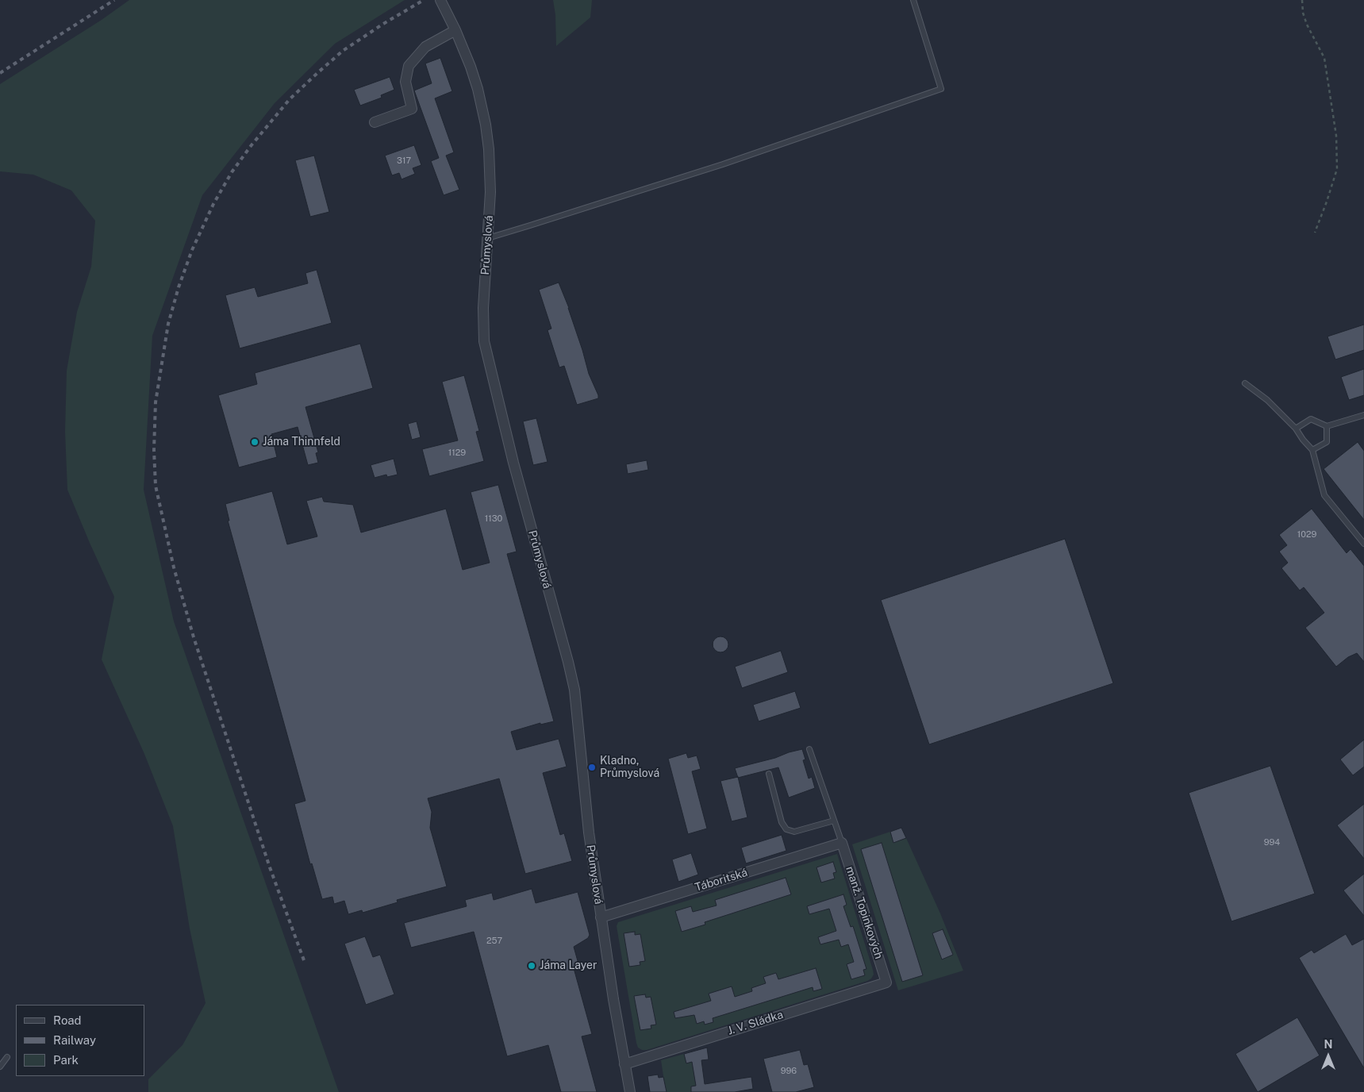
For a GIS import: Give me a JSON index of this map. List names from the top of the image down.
{
  "streets": {
    "street": [
      "Průmyslová",
      "Táboritská",
      "manž. Topinkových",
      "J. V. Sládka"
    ]
  },
  "crossings": [
    ["Průmyslová", "Táboritská"],
    ["Průmyslová", "J. V. Sládka"],
    ["Táboritská", "manž. Topinkových"],
    ["manž. Topinkových", "J. V. Sládka"]
  ],
  "places": ["Jáma Thinnfeld", "Kladno, Průmyslová", "Jáma Layer"],
  "house_numbers": [
    "317",
    "1129",
    "1130",
    "1029",
    "994",
    "257",
    "996"
  ],
  "legend": ["Road", "Railway", "Park"],
  "north": "top"
}
